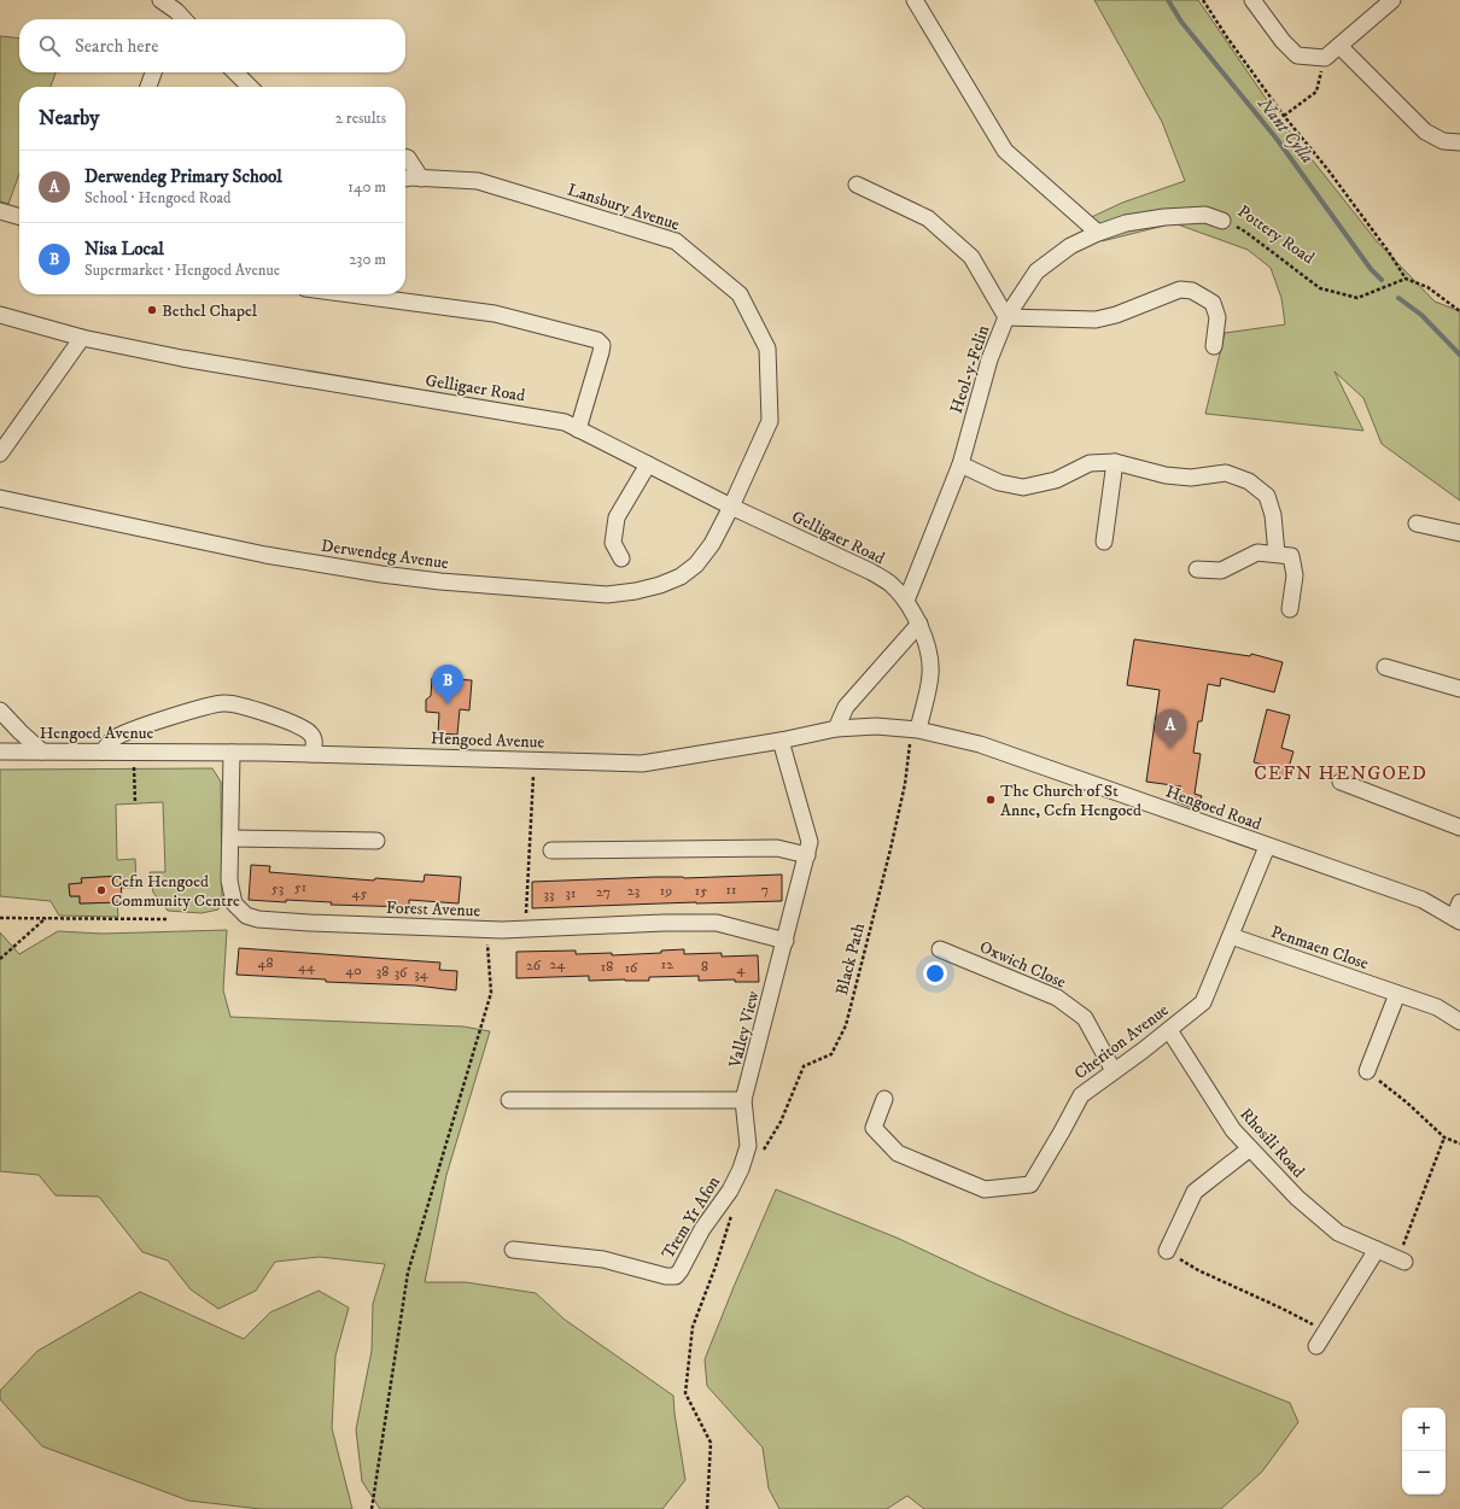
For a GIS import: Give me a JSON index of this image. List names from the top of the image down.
{
  "streets": {
    "street": [
      "Lansbury Avenue",
      "Pottery Road",
      "Heol-y-Felin",
      "Gelligaer Road",
      "Derwendeg Avenue",
      "Hengoed Avenue",
      "Hengoed Road",
      "Forest Avenue",
      "Penmaen Close",
      "Oxwich Close",
      "Valley View",
      "Cheriton Avenue",
      "Rhosili Road",
      "Trem Yr Afon"
    ],
    "path": ["Black Path"]
  },
  "crossings": [
    ["Lansbury Avenue", "Gelligaer Road"],
    ["Lansbury Avenue", "Derwendeg Avenue"],
    ["Pottery Road", "Heol-y-Felin"],
    ["Heol-y-Felin", "Gelligaer Road"],
    ["Gelligaer Road", "Derwendeg Avenue"],
    ["Gelligaer Road", "Hengoed Road"],
    ["Gelligaer Road", "Black Path"],
    ["Hengoed Avenue", "Hengoed Road"],
    ["Hengoed Avenue", "Forest Avenue"],
    ["Hengoed Avenue", "Valley View"],
    ["Hengoed Road", "Black Path"],
    ["Hengoed Road", "Cheriton Avenue"],
    ["Forest Avenue", "Valley View"],
    ["Penmaen Close", "Cheriton Avenue"],
    ["Oxwich Close", "Cheriton Avenue"],
    ["Valley View", "Trem Yr Afon"],
    ["Cheriton Avenue", "Rhosili Road"]
  ],
  "districts": ["CEFN HENGOED"],
  "water": ["Nant Cylla"],
  "places": ["Bethel Chapel", "The Church of St Anne, Cefn Hengoed", "Cefn Hengoed Community Centre"],
  "house_numbers": [
    "51",
    "53",
    "11",
    "7",
    "23",
    "19",
    "15",
    "27",
    "45",
    "31",
    "33",
    "48",
    "24",
    "12",
    "26",
    "44",
    "18",
    "8",
    "16",
    "4",
    "40",
    "38",
    "36",
    "34"
  ],
  "page": {
    "search": "Search here",
    "heading": ["Nearby", "2 results"],
    "list": [
      {
        "mark": "A",
        "name": "Derwendeg Primary School",
        "note": "School · Hengoed Road",
        "value": "140 m"
      },
      {
        "mark": "B",
        "name": "Nisa Local",
        "note": "Supermarket · Hengoed Avenue",
        "value": "230 m"
      }
    ],
    "pins": ["B", "A"],
    "map_buttons": ["+", "−"]
  }
}
